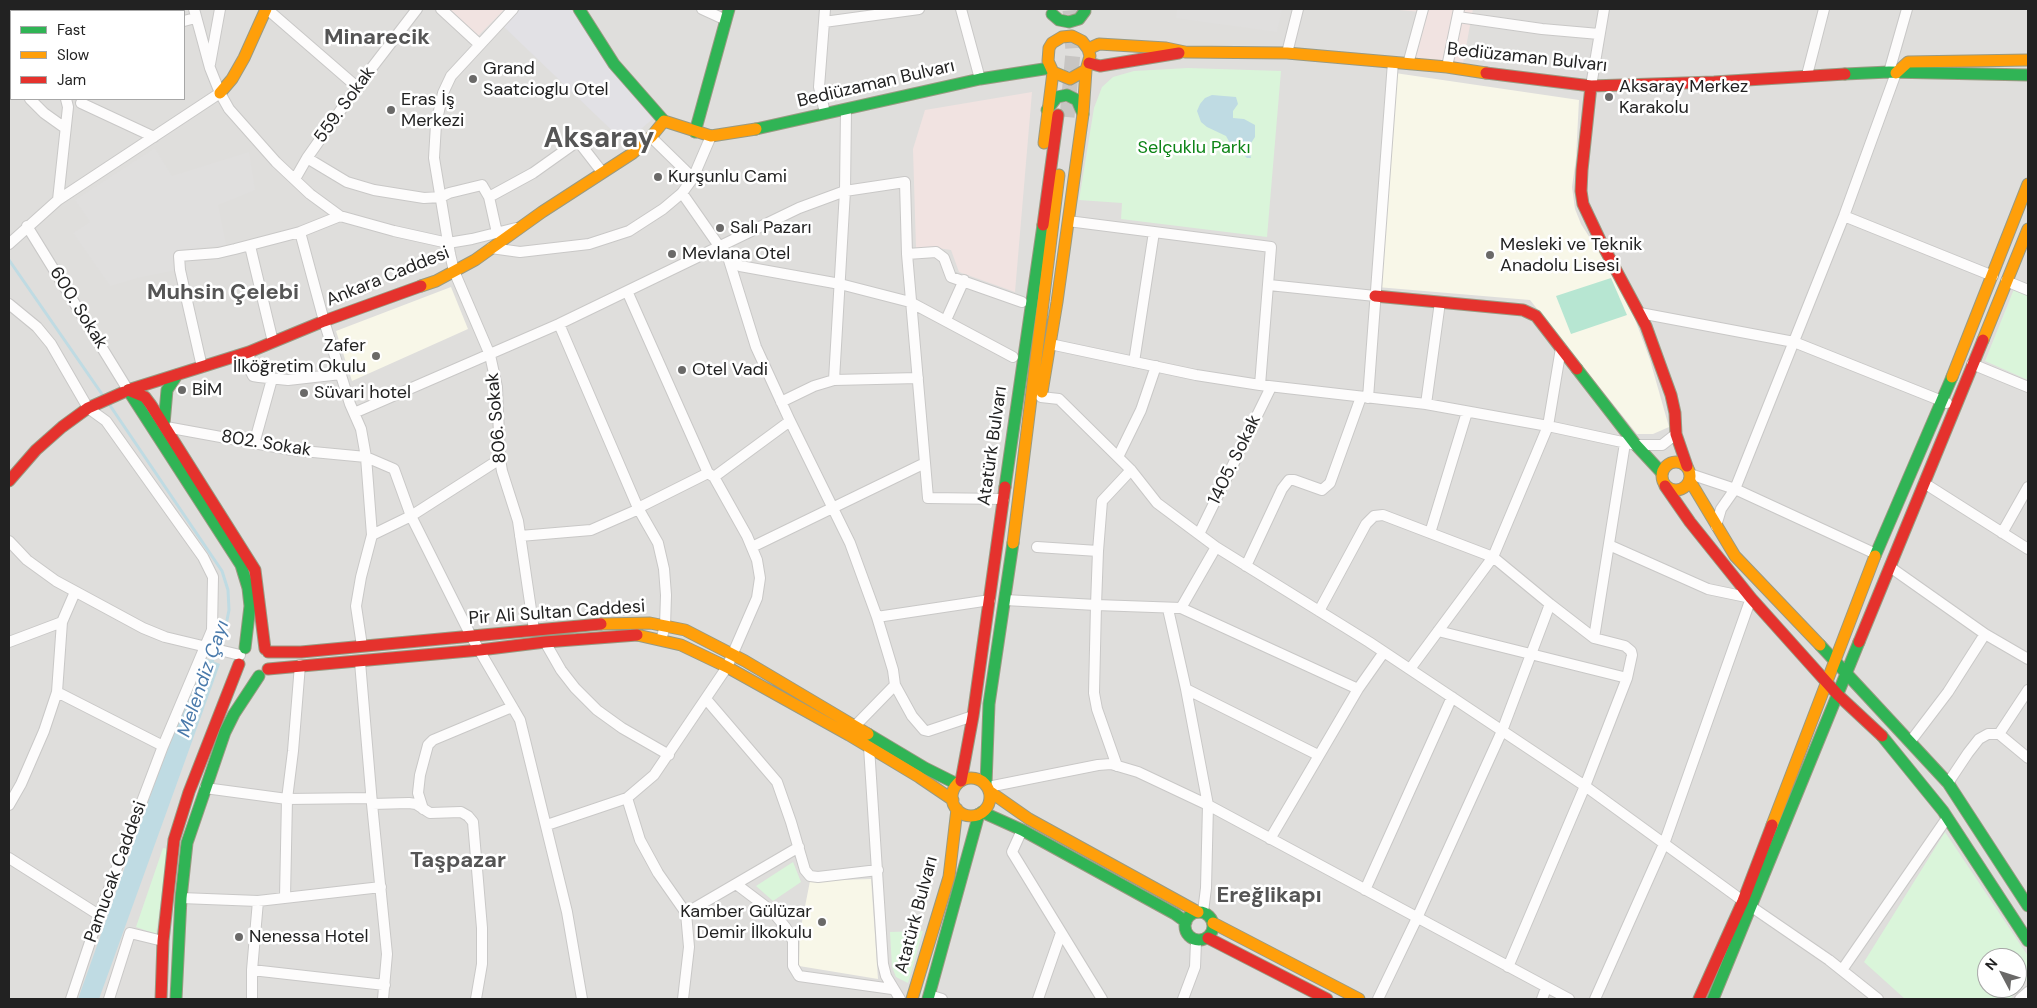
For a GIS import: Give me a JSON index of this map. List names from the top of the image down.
{
  "streets": {
    "main road": [
      "Bediüzaman Bulvarı",
      "Ankara Caddesi",
      "Atatürk Bulvarı",
      "Pir Ali Sultan Caddesi"
    ],
    "street": [
      "559. Sokak",
      "600. Sokak",
      "806. Sokak",
      "802. Sokak",
      "1405. Sokak",
      "Pamucak Caddesi"
    ]
  },
  "crossings": [
    ["Ankara Caddesi", "600. Sokak"],
    ["Ankara Caddesi", "806. Sokak"],
    ["Ankara Caddesi", "Pamucak Caddesi"],
    ["806. Sokak", "Pir Ali Sultan Caddesi"],
    ["802. Sokak", "Pir Ali Sultan Caddesi"]
  ],
  "districts": [
    "Minarecik",
    "Aksaray",
    "Muhsin Çelebi",
    "Taşpazar",
    "Ereğlikapı"
  ],
  "water": ["Melendiz Çayı"],
  "parks": ["Selçuklu Parkı"],
  "places": [
    "Grand Saatcioglu Otel",
    "Aksaray Merkez Karakolu",
    "Eras İş Merkezi",
    "Kurşunlu Cami",
    "Salı Pazarı",
    "Mevlana Otel",
    "Mesleki ve Teknik Anadolu Lisesi",
    "Zafer İlköğretim Okulu",
    "Otel Vadi",
    "BİM",
    "Süvari hotel",
    "Kamber Gülüzar Demir İlkokulu",
    "Nenessa Hotel"
  ],
  "legend": ["Fast", "Slow", "Jam"],
  "north": "top left"
}
